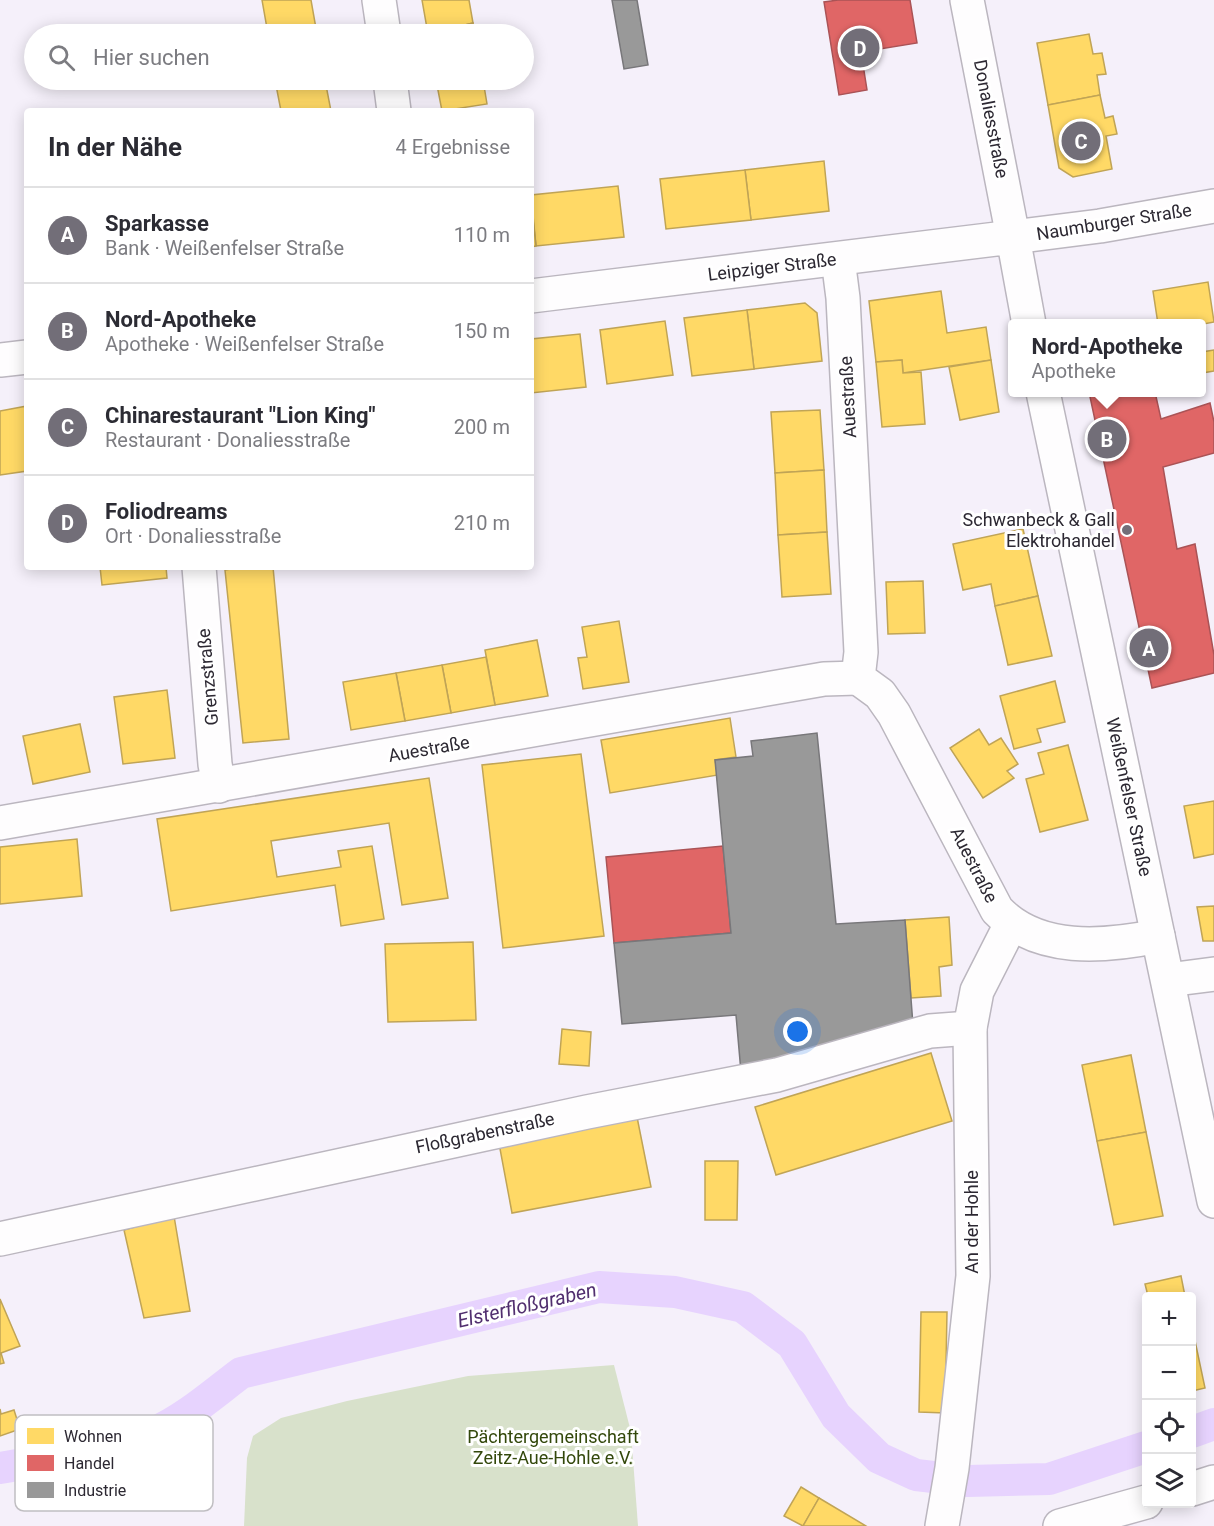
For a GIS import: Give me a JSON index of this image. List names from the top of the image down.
{
  "streets": {
    "street": [
      "Donaliesstraße",
      "Naumburger Straße",
      "Leipziger Straße",
      "Auestraße",
      "Grenzstraße",
      "Weißenfelser Straße",
      "Floßgrabenstraße",
      "An der Hohle"
    ]
  },
  "crossings": [
    ["Donaliesstraße", "Naumburger Straße"],
    ["Donaliesstraße", "Leipziger Straße"],
    ["Naumburger Straße", "Leipziger Straße"],
    ["Leipziger Straße", "Auestraße"],
    ["Auestraße", "Grenzstraße"],
    ["Auestraße", "An der Hohle"],
    ["Floßgrabenstraße", "An der Hohle"]
  ],
  "water": ["Elsterfloßgraben"],
  "parks": ["Pächtergemeinschaft Zeitz-Aue-Hohle e.V."],
  "places": ["Schwanbeck & Gall Elektrohandel"],
  "legend": ["Wohnen", "Handel", "Industrie"],
  "page": {
    "search": "Hier suchen",
    "pins": [
      "D",
      "C",
      "B",
      "A"
    ],
    "heading": ["In der Nähe", "4 Ergebnisse"],
    "list": [
      {
        "mark": "A",
        "name": "Sparkasse",
        "note": "Bank · Weißenfelser Straße",
        "value": "110 m"
      },
      {
        "mark": "B",
        "name": "Nord-Apotheke",
        "note": "Apotheke · Weißenfelser Straße",
        "value": "150 m"
      },
      {
        "mark": "C",
        "name": "Chinarestaurant \"Lion King\"",
        "note": "Restaurant · Donaliesstraße",
        "value": "200 m"
      },
      {
        "mark": "D",
        "name": "Foliodreams",
        "note": "Ort · Donaliesstraße",
        "value": "210 m"
      }
    ],
    "popup": ["Nord-Apotheke", "Apotheke"],
    "map_buttons": ["+", "−"]
  }
}
